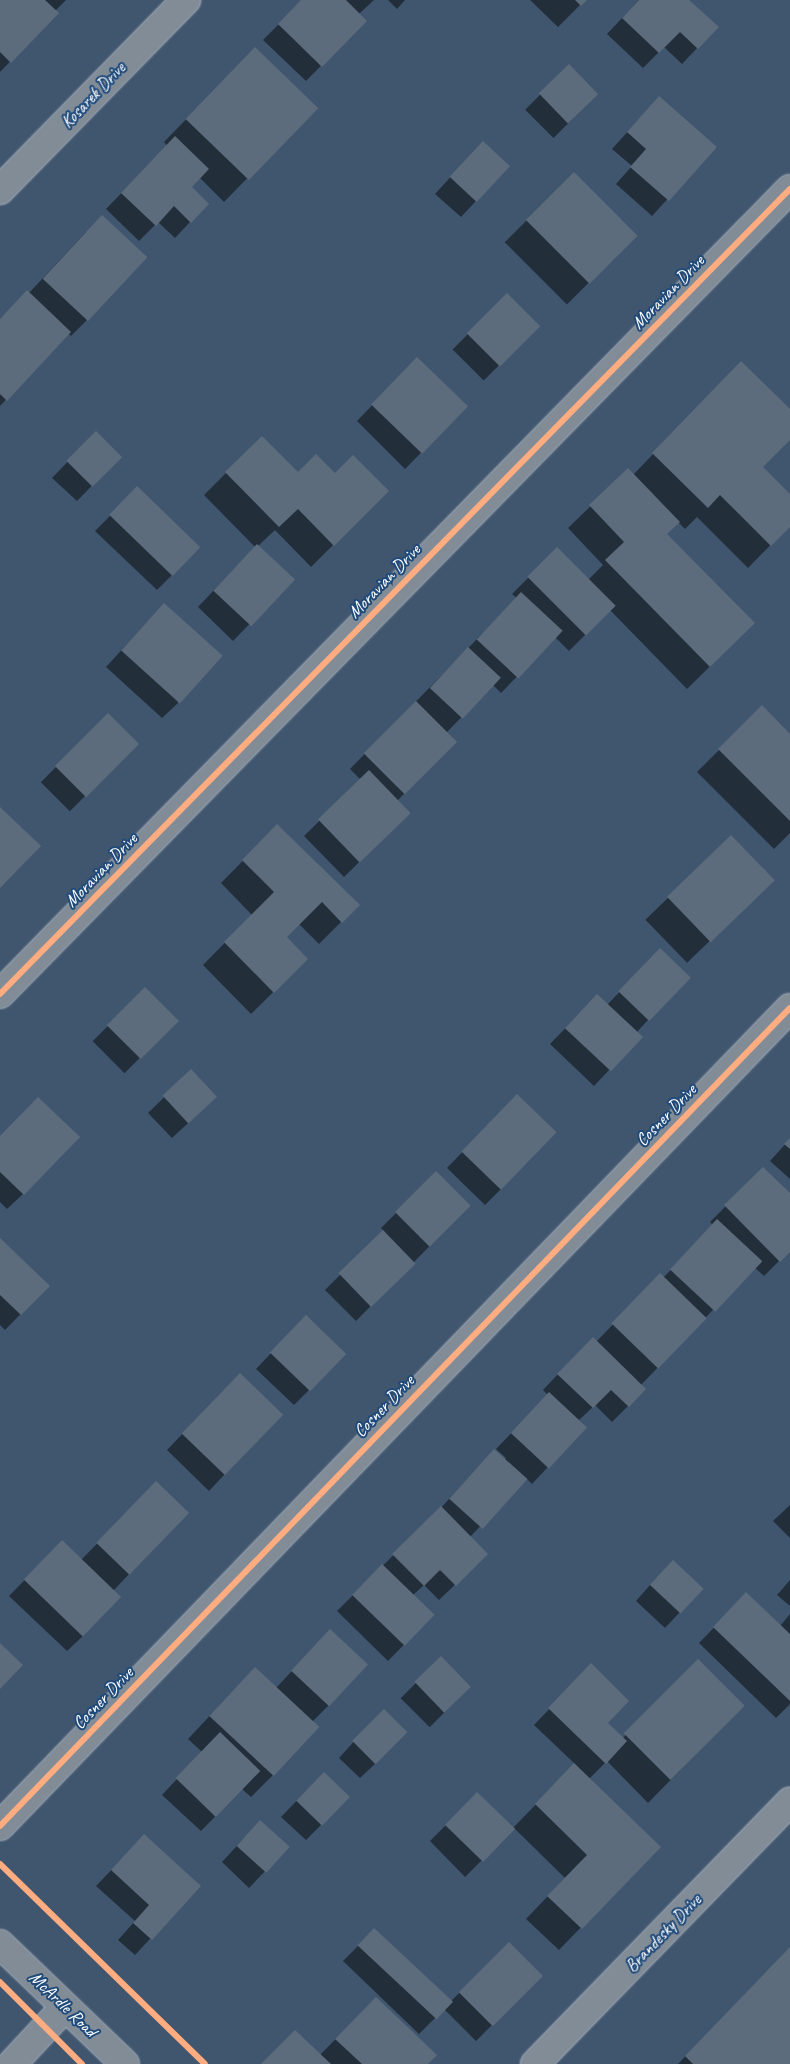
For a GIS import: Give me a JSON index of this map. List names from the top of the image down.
{
  "streets": {
    "street": [
      "Kosarek Drive",
      "Moravian Drive",
      "Cosner Drive",
      "Brandesky Drive",
      "McArdle Road"
    ]
  }
}
